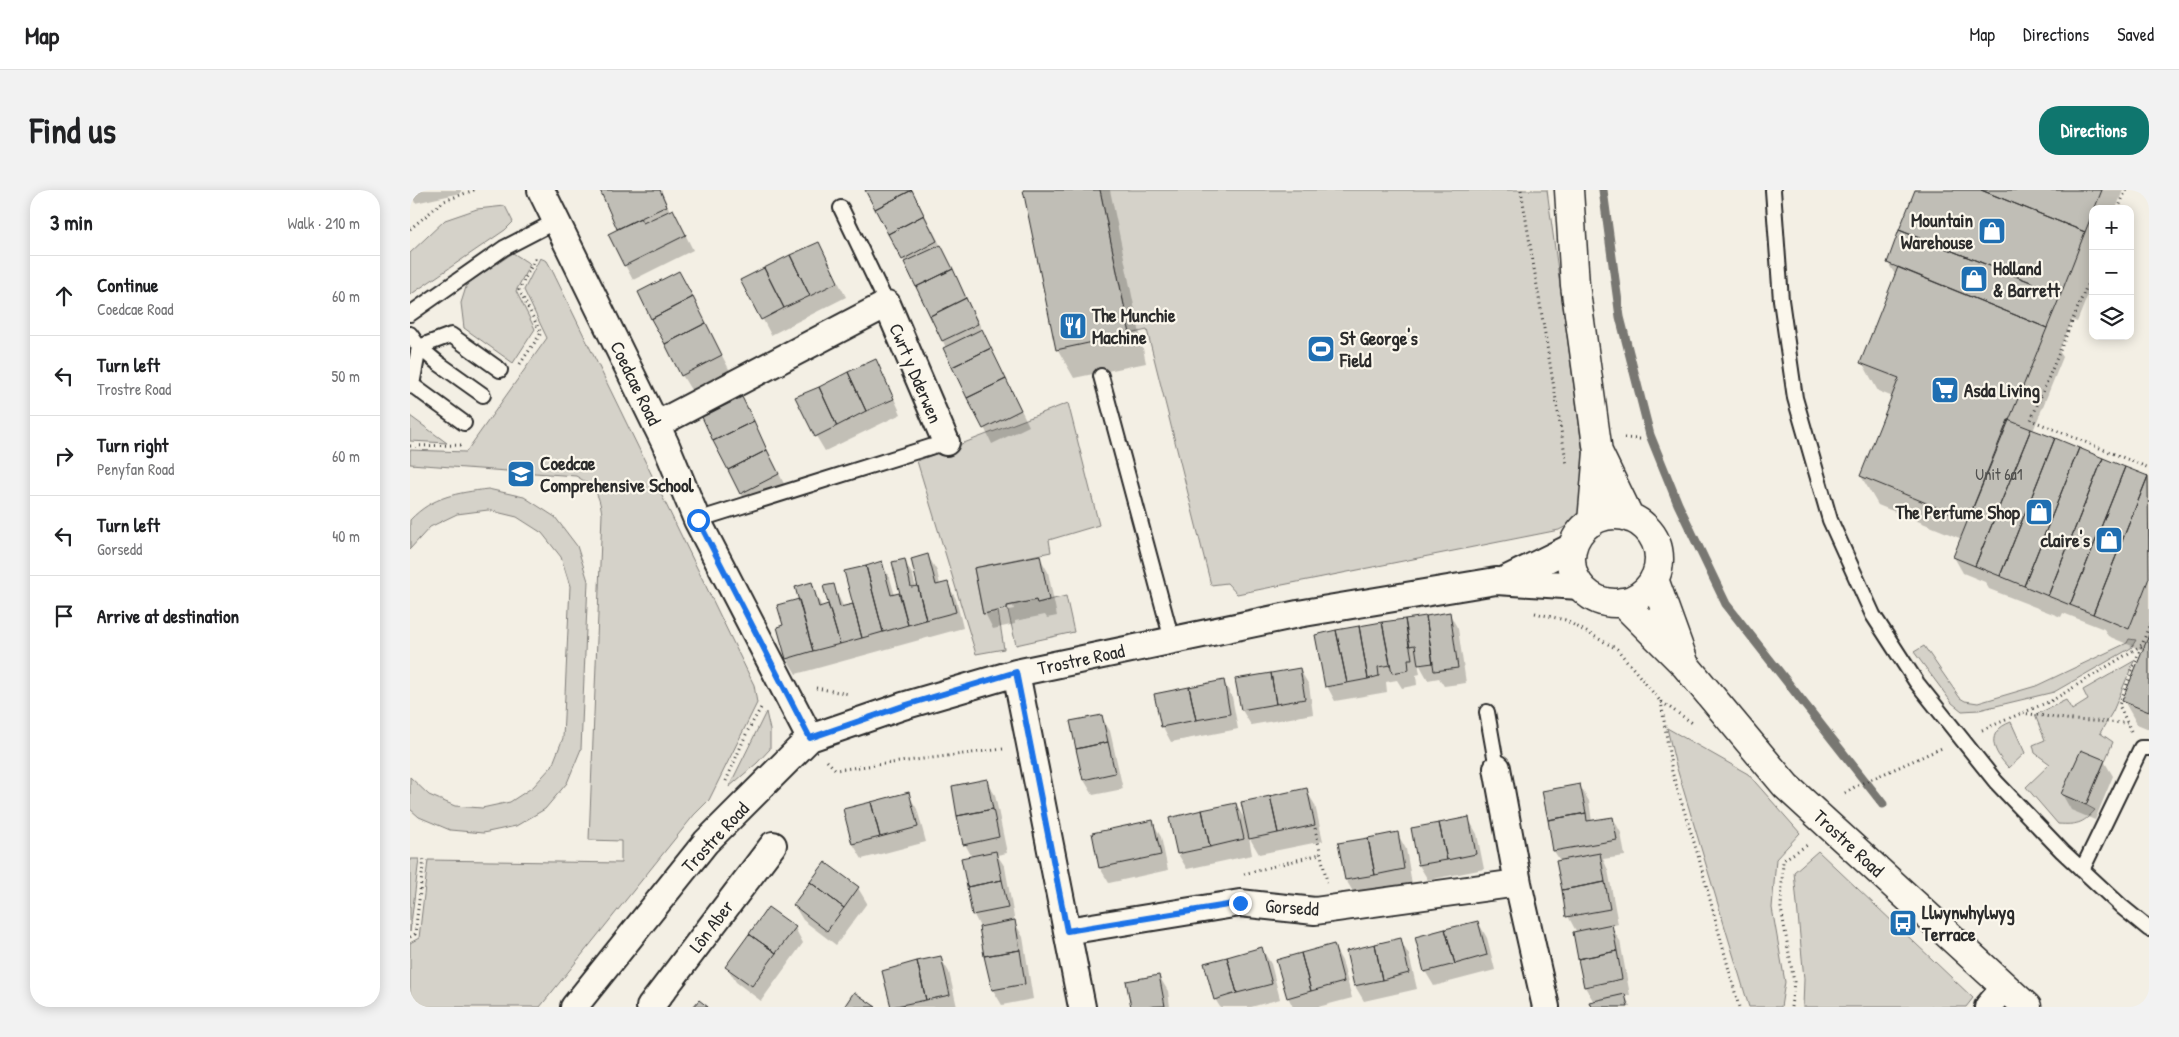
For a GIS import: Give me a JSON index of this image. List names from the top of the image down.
{
  "streets": {
    "main road": ["Trostre Road"],
    "street": [
      "Cwrt y Dderwen",
      "Coedcae Road",
      "Gorsedd",
      "Lôn Aber"
    ]
  },
  "crossings": [
    ["Cwrt y Dderwen", "Coedcae Road"],
    ["Coedcae Road", "Trostre Road"]
  ],
  "places": {
    "shop": [
      "Mountain Warehouse",
      "Holland & Barrett",
      "The Perfume Shop",
      "claire's"
    ],
    "restaurant": ["The Munchie Machine"],
    "sports": ["St George's Field"],
    "supermarket": ["Asda Living"],
    "school or university": ["Coedcae Comprehensive School"],
    "bus stop": ["Llwynwhylwyg Terrace"]
  },
  "house_numbers": ["Unit 6a1"],
  "page": {
    "header": "Map",
    "nav": ["Map", "Directions", "Saved"],
    "buttons": "Directions",
    "title": "Find us",
    "heading": ["3 min", "Walk · 210 m"],
    "map_buttons": ["+", "−"],
    "list": [
      ["Continue", "Coedcae Road", "60 m"],
      ["Turn left", "Trostre Road", "50 m"],
      ["Turn right", "Penyfan Road", "60 m"],
      ["Turn left", "Gorsedd", "40 m"],
      "Arrive at destination"
    ]
  }
}
